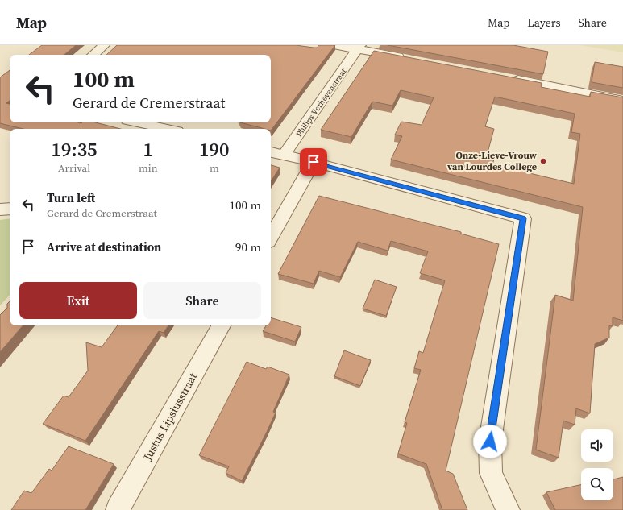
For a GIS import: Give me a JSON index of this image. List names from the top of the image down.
{
  "streets": {
    "street": ["Philips Verheyenstraat", "Justus Lipsiusstraat"]
  },
  "places": ["Onze-Lieve-Vrouw van Lourdes College"],
  "page": {
    "header": "Map",
    "nav": ["Map", "Layers", "Share"],
    "turn": ["100 m", "Gerard de Cremerstraat"],
    "eta": [
      "19:35",
      "Arrival",
      "1",
      "min",
      "190",
      "m"
    ],
    "list": [
      {
        "name": "Turn left",
        "note": "Gerard de Cremerstraat",
        "value": "100 m"
      },
      {
        "name": "Arrive at destination",
        "value": "90 m"
      }
    ],
    "buttons": ["Exit", "Share"]
  }
}
